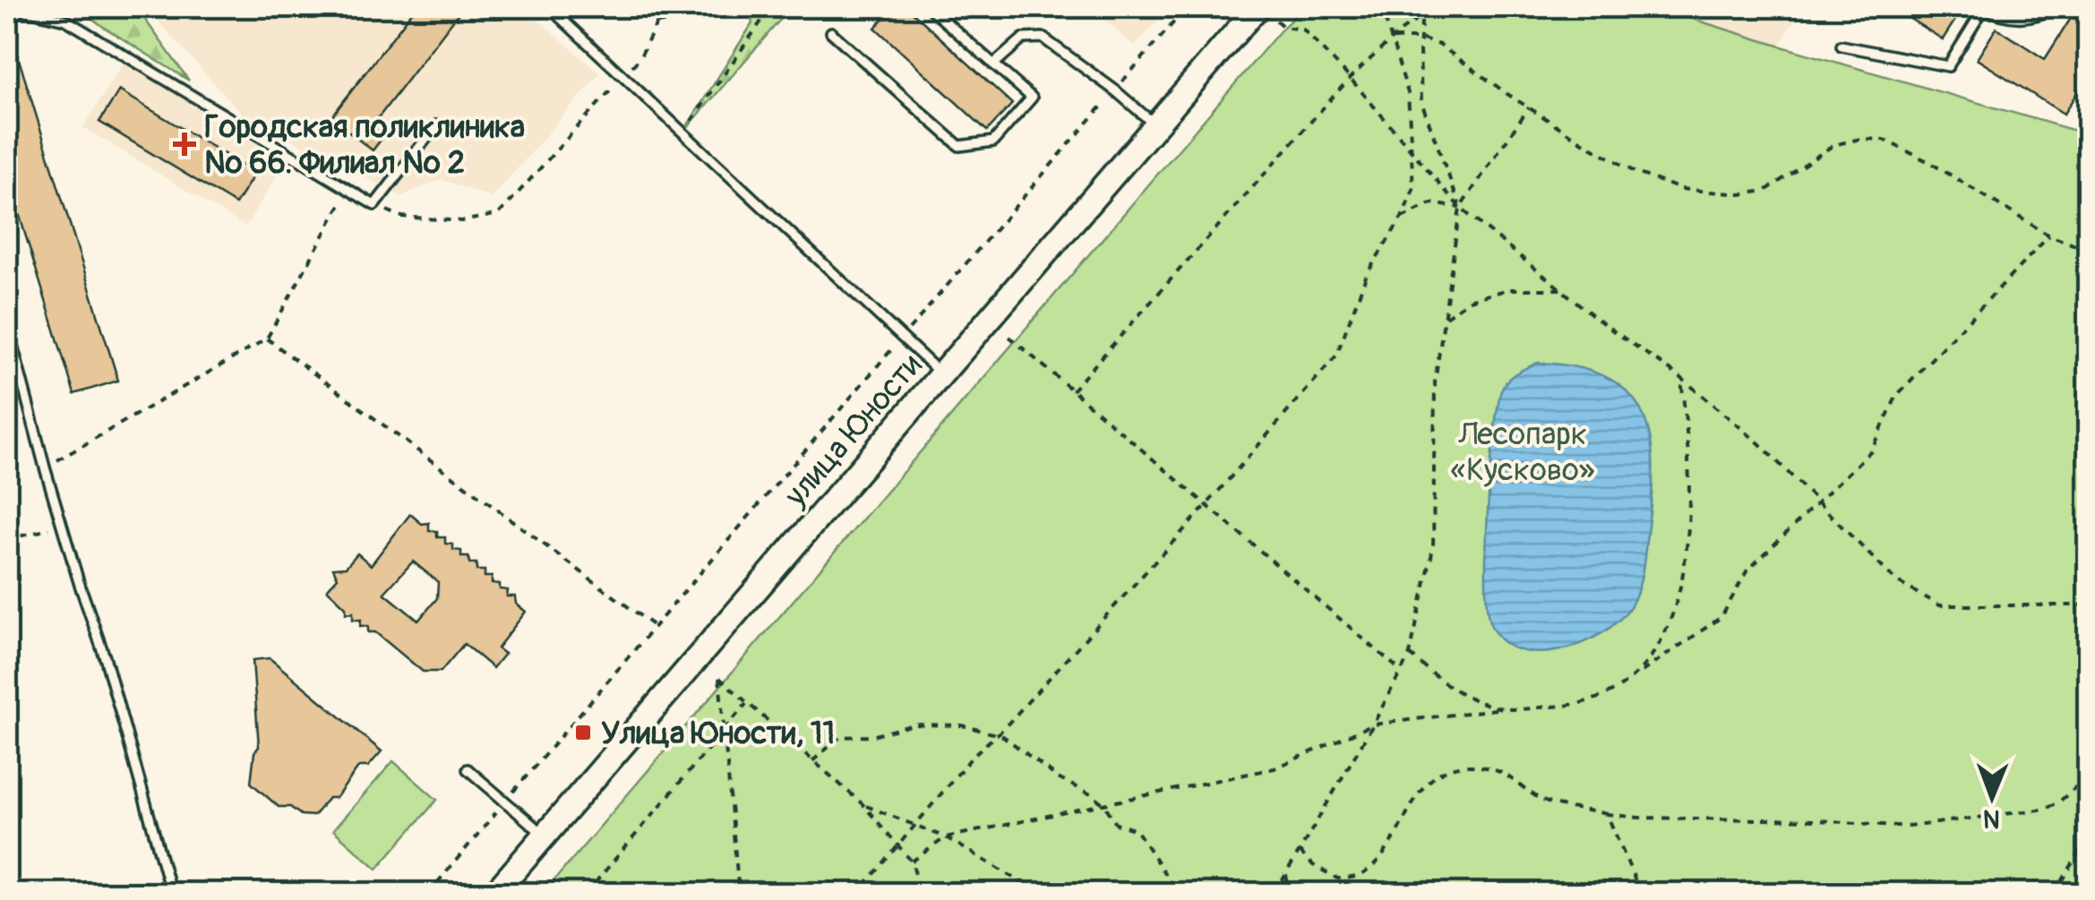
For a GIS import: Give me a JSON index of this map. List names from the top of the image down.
{
  "streets": {
    "main road": ["улица Юности"]
  },
  "parks": ["Лесопарк «Кусково»"],
  "places": {
    "health": ["Городская поликлиника № 66. Филиал № 2"],
    "transit": ["Улица Юности, 11"]
  },
  "north": "bottom"
}
